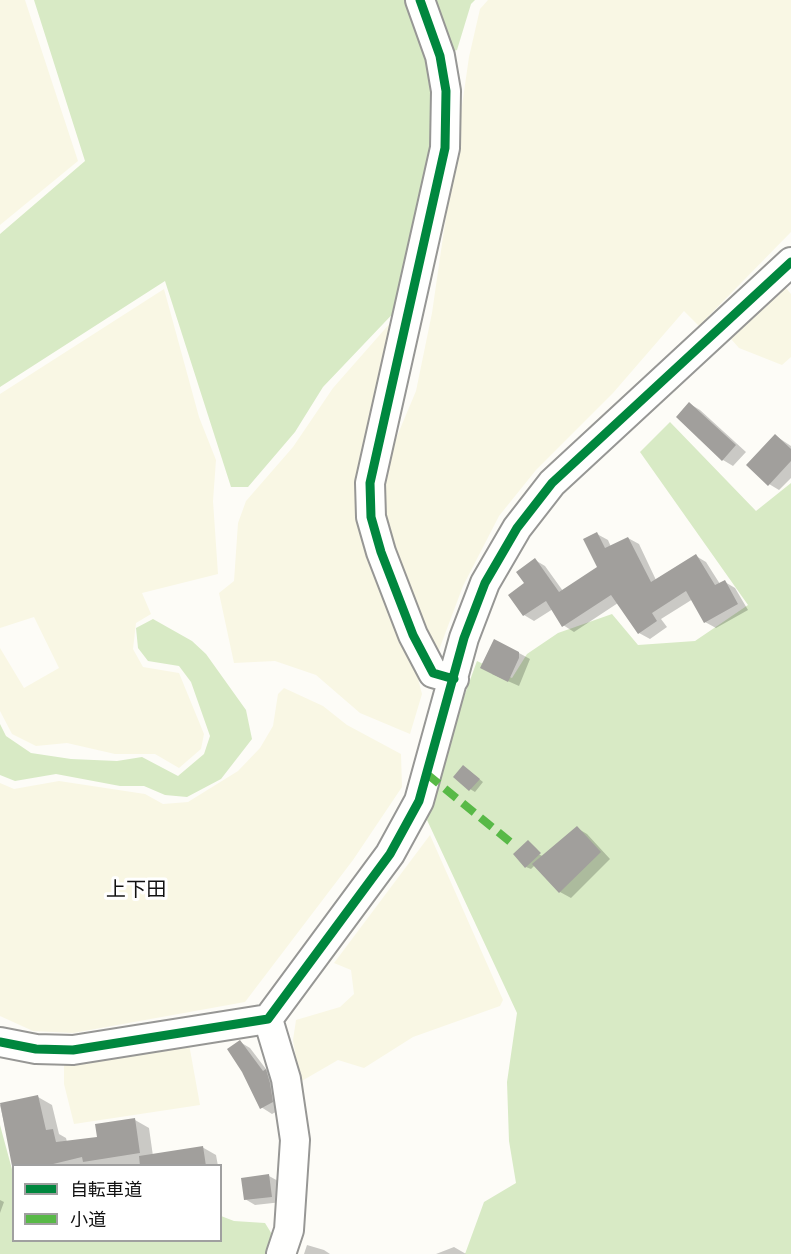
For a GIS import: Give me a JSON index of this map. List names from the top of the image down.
{
  "districts": ["上下田"],
  "legend": ["自転車道", "小道"]
}
